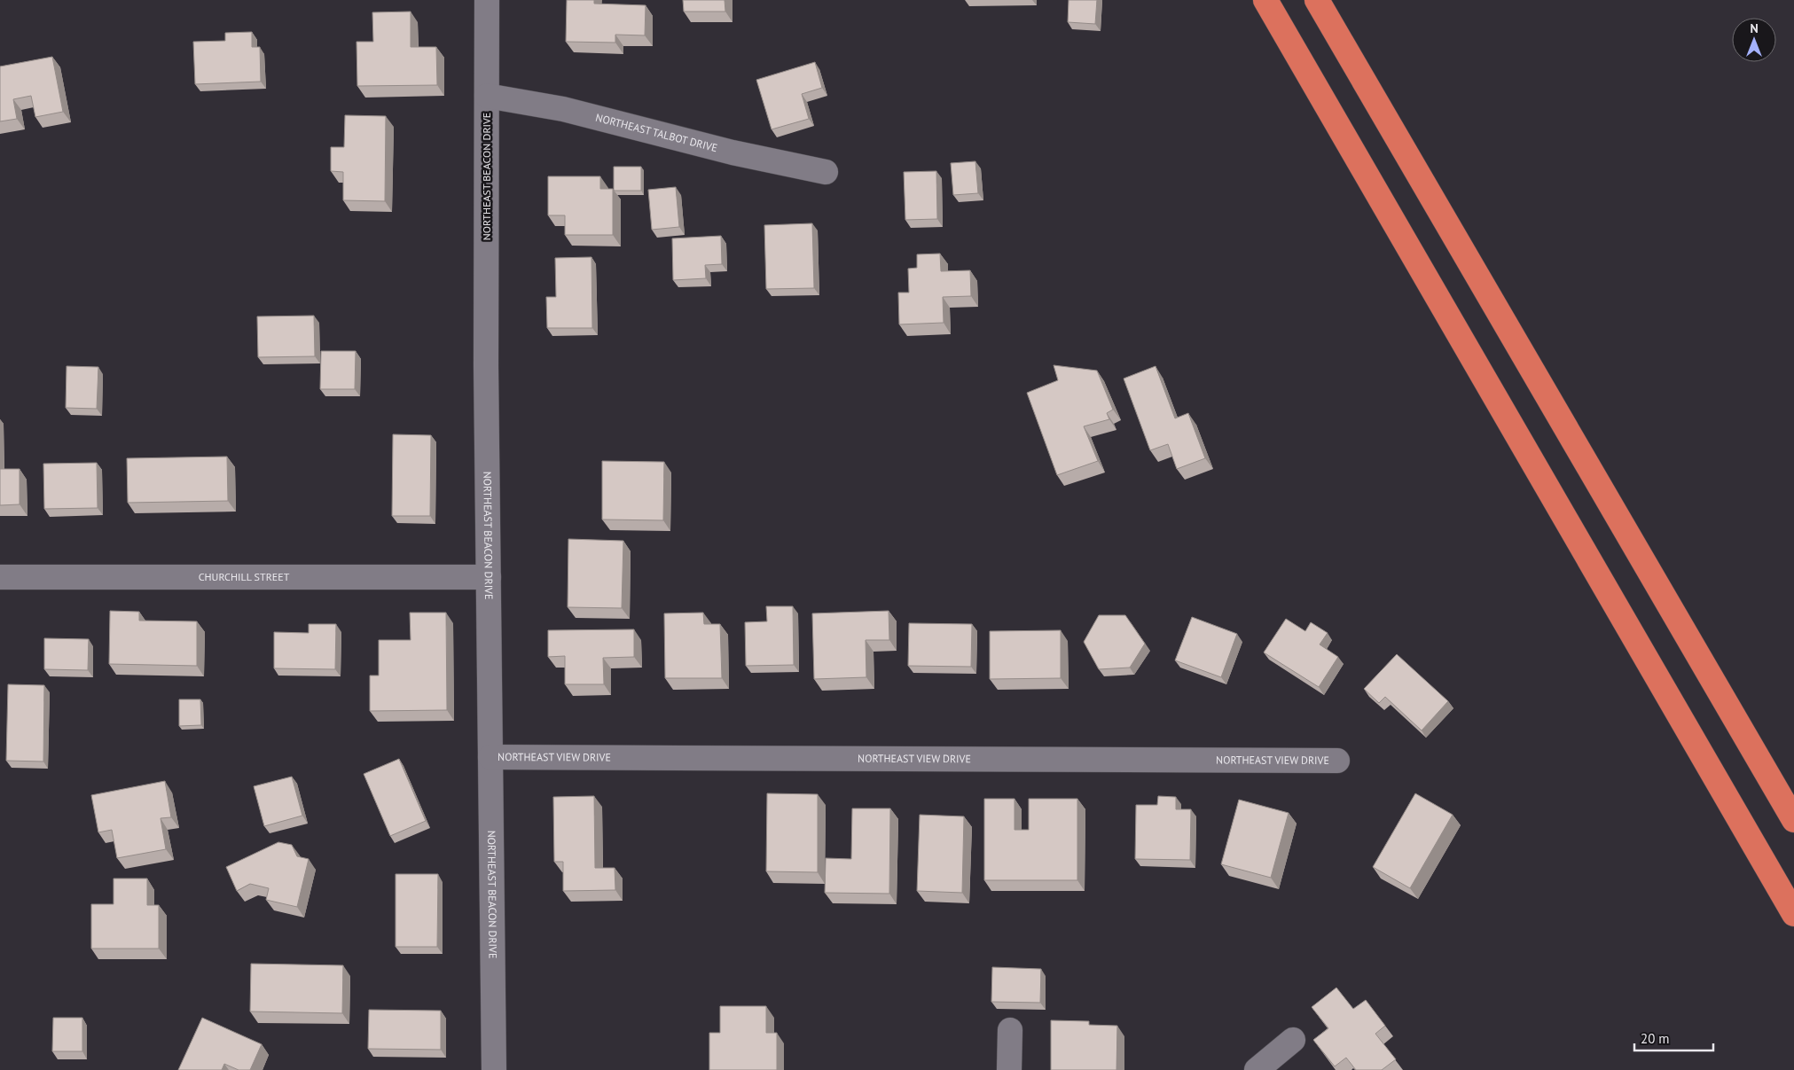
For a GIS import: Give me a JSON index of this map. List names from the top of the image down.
{
  "streets": {
    "street": [
      "NORTHEAST TALBOT DRIVE",
      "NORTHEAST BEACON DRIVE",
      "CHURCHILL STREET",
      "NORTHEAST VIEW DRIVE"
    ]
  },
  "crossings": [
    ["NORTHEAST TALBOT DRIVE", "NORTHEAST BEACON DRIVE"],
    ["NORTHEAST BEACON DRIVE", "CHURCHILL STREET"],
    ["NORTHEAST BEACON DRIVE", "NORTHEAST VIEW DRIVE"]
  ],
  "scale_bar": "20 m",
  "north": "top"
}
